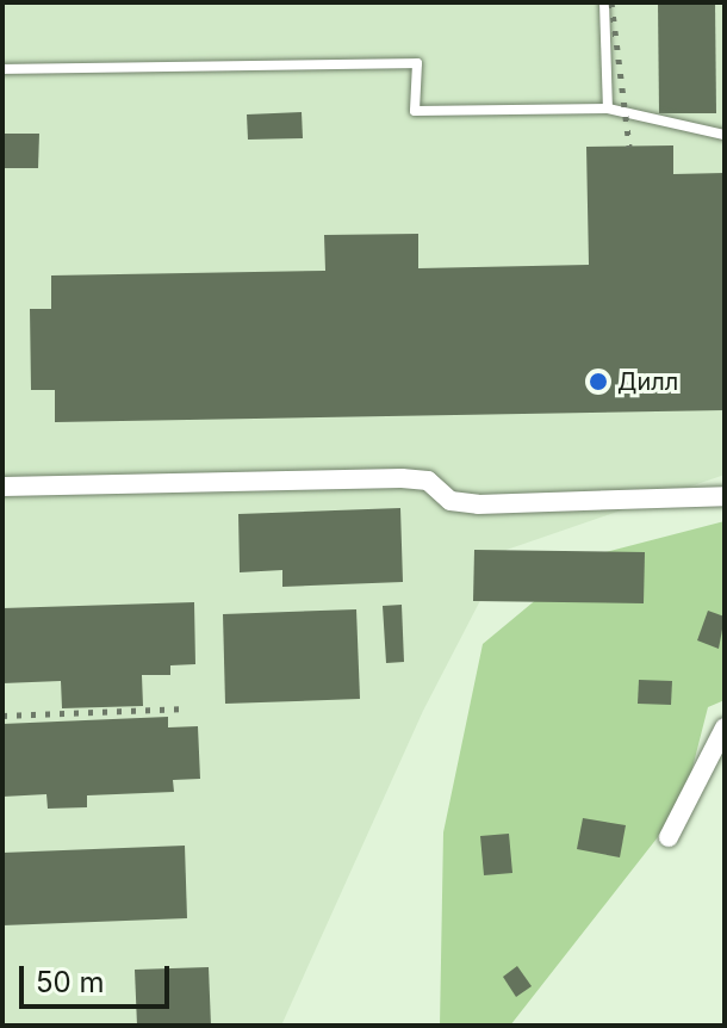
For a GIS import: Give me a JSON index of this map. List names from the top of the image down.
{
  "places": ["Дилл"],
  "scale_bar": "50 m"
}
